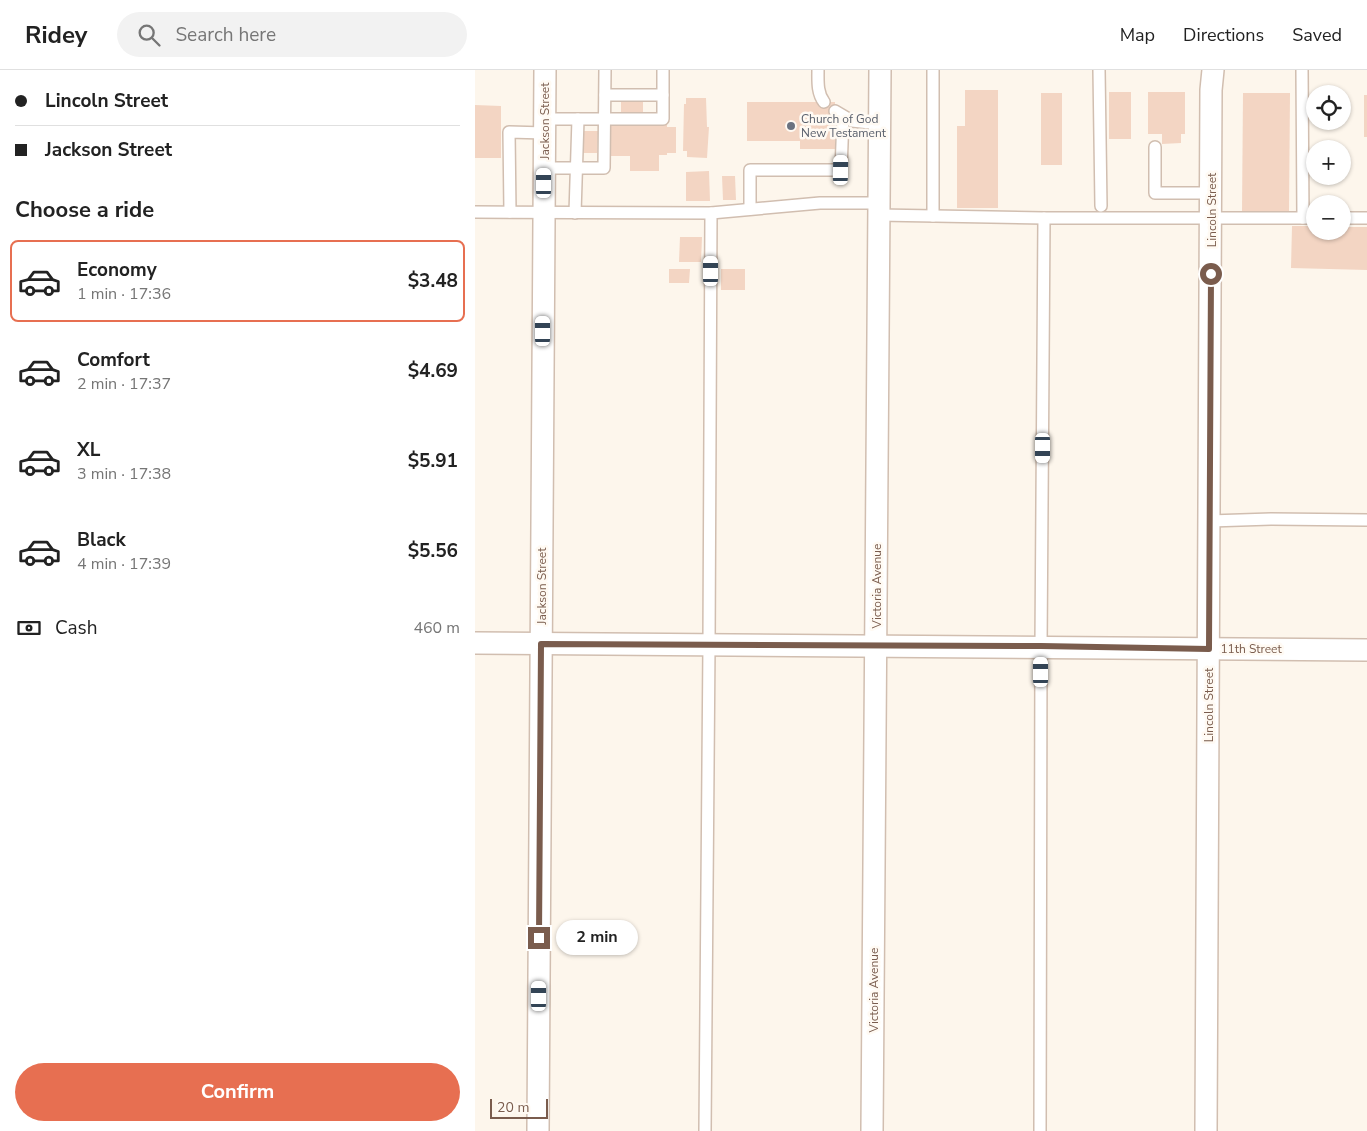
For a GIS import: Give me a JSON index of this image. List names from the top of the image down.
{
  "streets": {
    "street": [
      "Jackson Street",
      "Lincoln Street",
      "Victoria Avenue",
      "11th Street"
    ]
  },
  "crossings": [
    ["Jackson Street", "11th Street"],
    ["Lincoln Street", "11th Street"],
    ["Victoria Avenue", "11th Street"]
  ],
  "places": ["Church of God New Testament"],
  "scale_bar": "20 m",
  "page": {
    "header": "Ridey",
    "search": "Search here",
    "nav": ["Map", "Directions", "Saved"],
    "banner": ["Lincoln Street", "Jackson Street"],
    "map_buttons": ["+", "−"],
    "heading": "Choose a ride",
    "list": [
      {
        "name": "Economy",
        "note": "1 min · 17:36",
        "value": "$3.48"
      },
      {
        "name": "Comfort",
        "note": "2 min · 17:37",
        "value": "$4.69"
      },
      {
        "name": "XL",
        "note": "3 min · 17:38",
        "value": "$5.91"
      },
      {
        "name": "Black",
        "note": "4 min · 17:39",
        "value": "$5.56"
      }
    ],
    "pay": ["Cash", "460 m"],
    "bubble": "2 min",
    "buttons": "Confirm",
    "scale": "20 m"
  }
}
